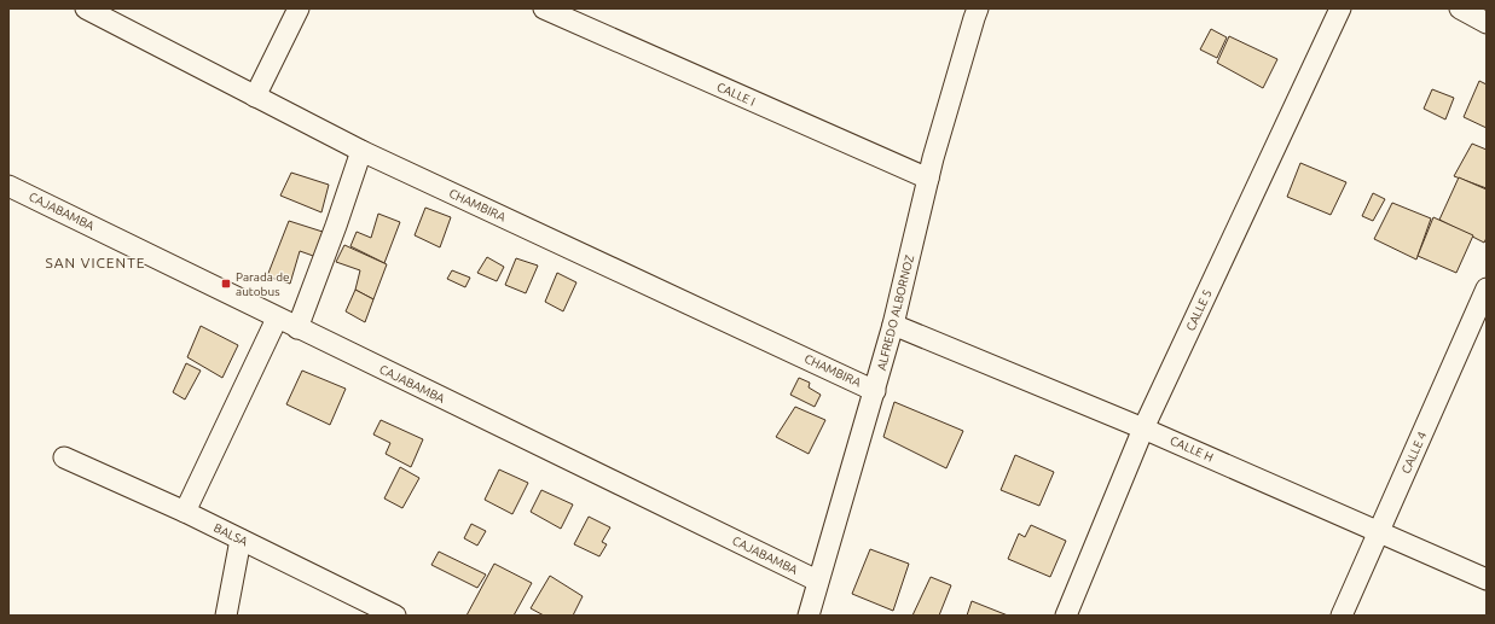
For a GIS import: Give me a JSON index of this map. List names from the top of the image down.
{
  "streets": {
    "street": [
      "CALLE I",
      "CHAMBIRA",
      "CAJABAMBA",
      "CALLE 5",
      "ALFREDO ALBORNOZ",
      "CALLE H",
      "CALLE 4",
      "BALSA"
    ]
  },
  "crossings": [
    ["CALLE I", "ALFREDO ALBORNOZ"],
    ["CHAMBIRA", "ALFREDO ALBORNOZ"],
    ["CAJABAMBA", "ALFREDO ALBORNOZ"],
    ["CALLE 5", "CALLE H"],
    ["ALFREDO ALBORNOZ", "CALLE H"],
    ["CALLE H", "CALLE 4"]
  ],
  "districts": ["SAN VICENTE"],
  "places": {
    "transit": ["Parada de autobus"]
  }
}
